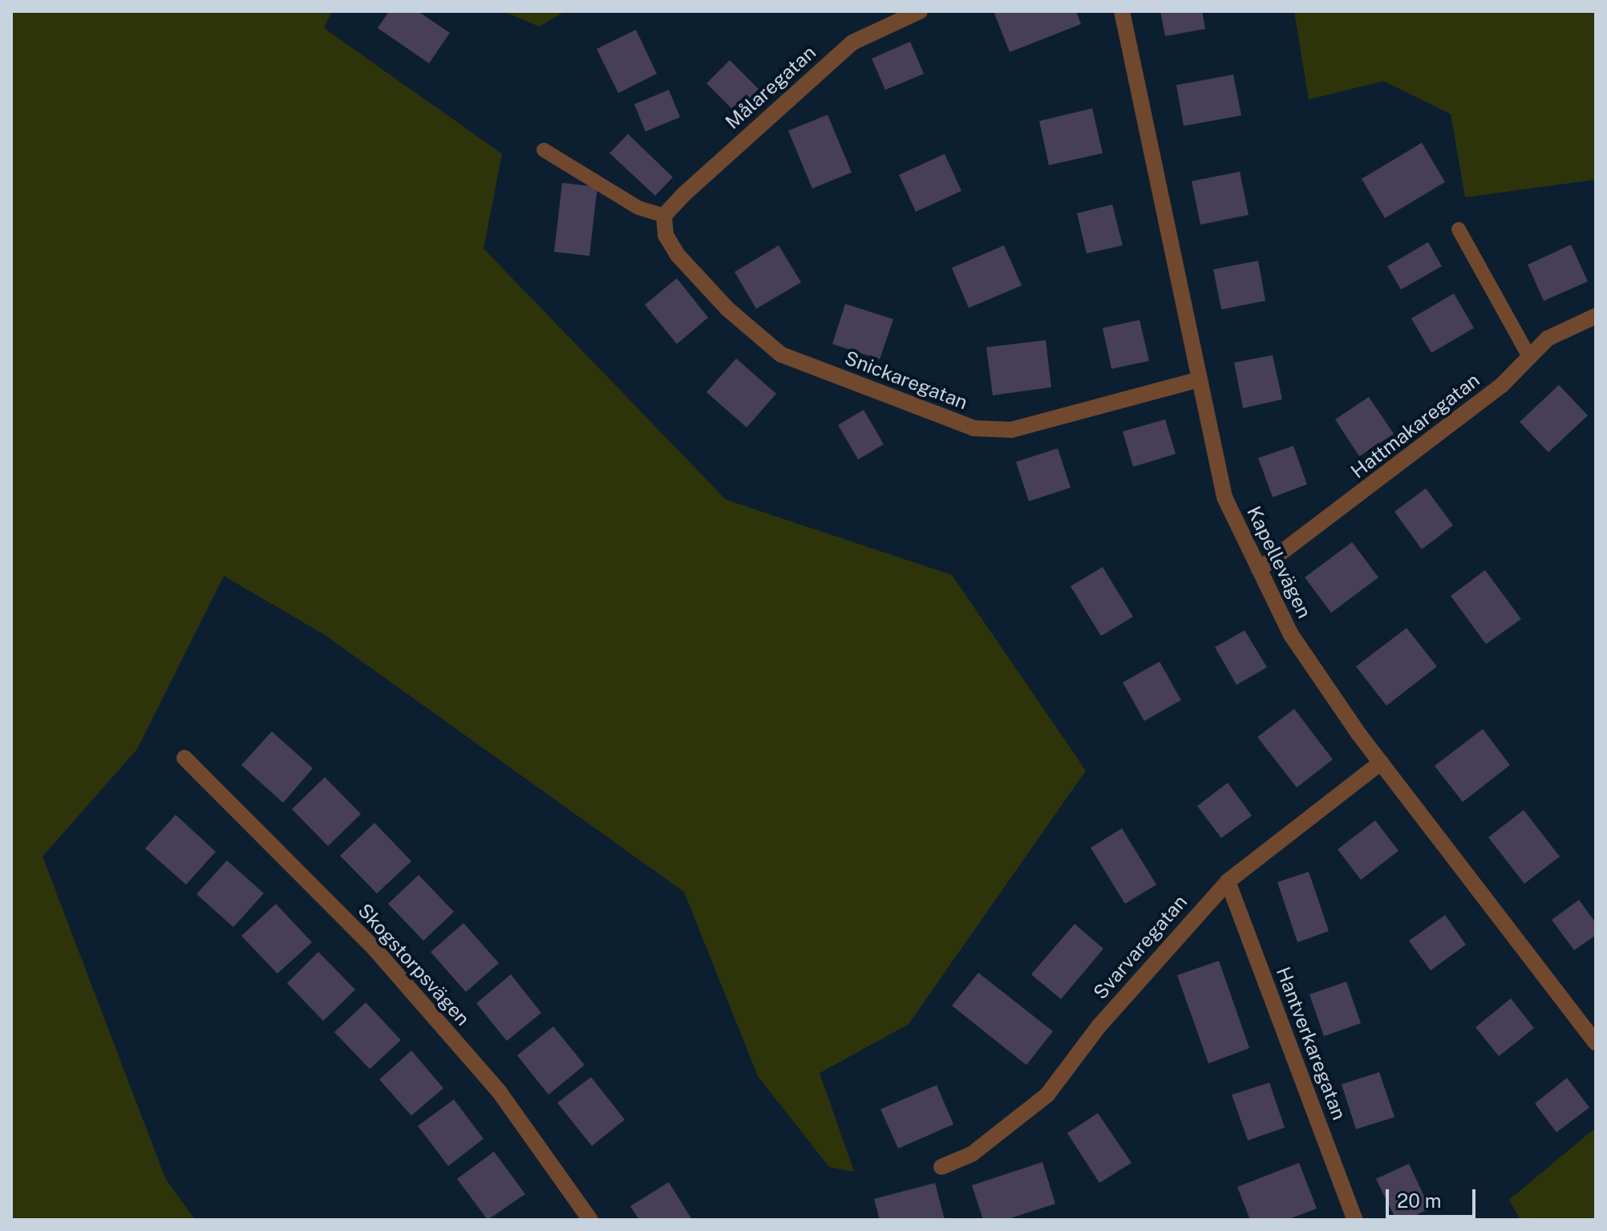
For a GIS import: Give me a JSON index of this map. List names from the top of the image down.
{
  "streets": {
    "street": [
      "Målaregatan",
      "Snickaregatan",
      "Hattmakaregatan",
      "Kapellevägen",
      "Svarvaregatan",
      "Skogstorpsvägen",
      "Hantverkaregatan"
    ]
  },
  "crossings": [
    ["Målaregatan", "Snickaregatan"],
    ["Snickaregatan", "Kapellevägen"],
    ["Hattmakaregatan", "Kapellevägen"],
    ["Kapellevägen", "Svarvaregatan"],
    ["Svarvaregatan", "Hantverkaregatan"]
  ],
  "scale_bar": "20 m"
}
